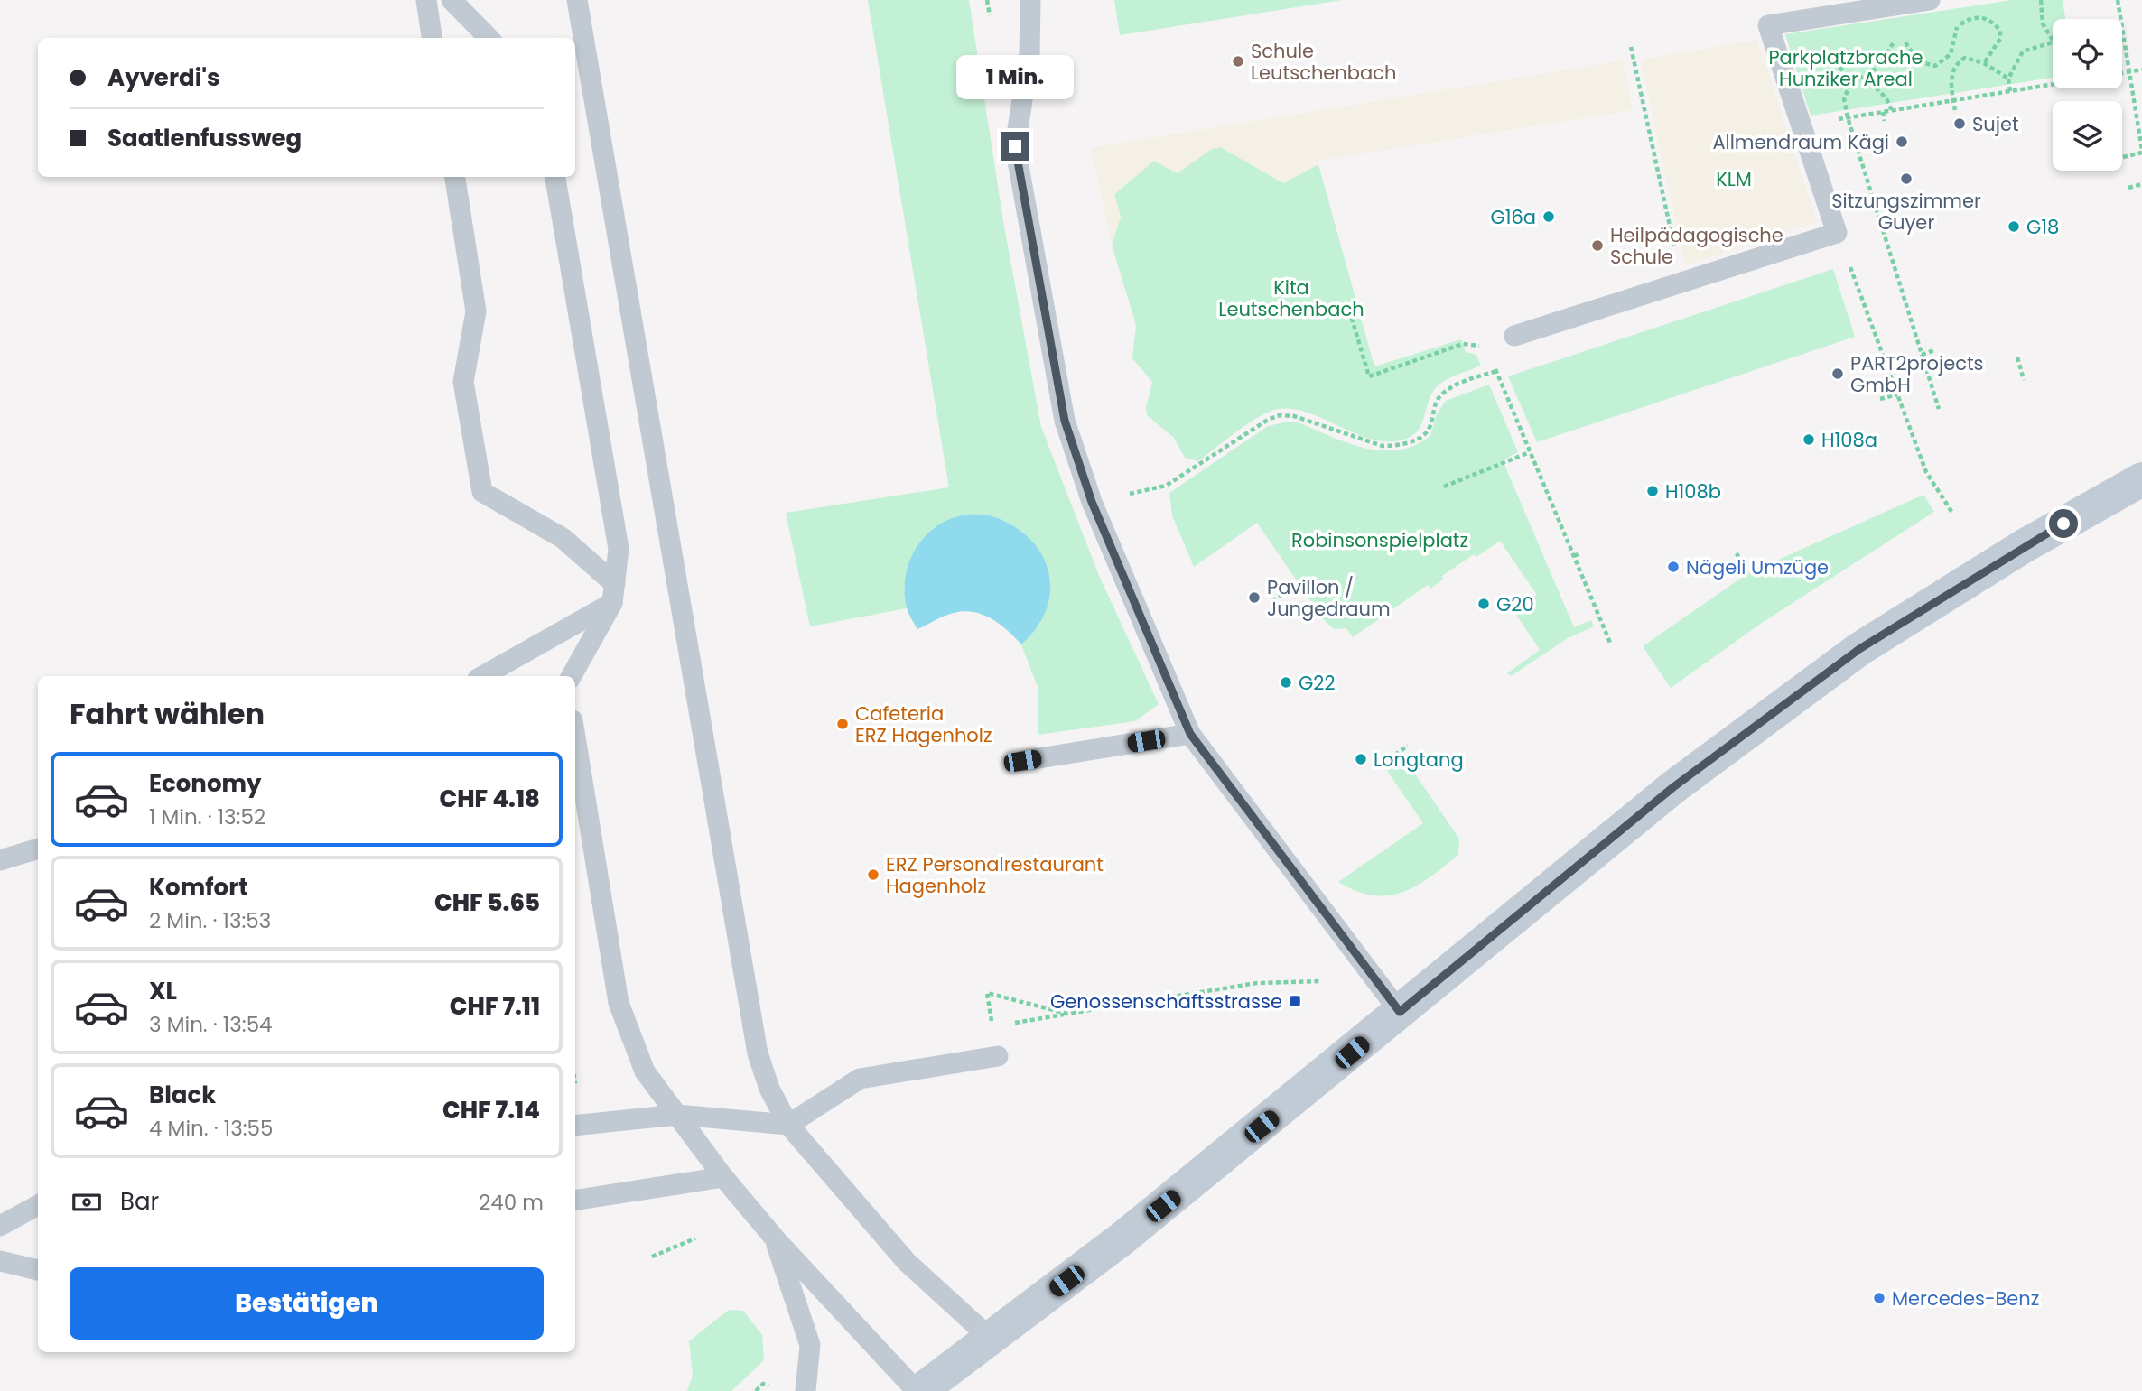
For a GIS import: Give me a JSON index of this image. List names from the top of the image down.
{
  "parks": [
    "Parkplatzbrache Hunziker Areal",
    "KLM",
    "Kita Leutschenbach",
    "Robinsonspielplatz"
  ],
  "places": {
    "other": [
      "Schule Leutschenbach",
      "Sujet",
      "Allmendraum Kägi",
      "Sitzungszimmer Guyer",
      "G16a",
      "G18",
      "Heilpädagogische Schule",
      "PART2projects GmbH",
      "H108a",
      "H108b",
      "Nägeli Umzüge",
      "Pavillon / Jungedraum",
      "G20",
      "G22",
      "Cafeteria ERZ Hagenholz",
      "Longtang",
      "ERZ Personalrestaurant Hagenholz",
      "Mercedes-Benz"
    ],
    "transit": ["Genossenschaftsstrasse"]
  },
  "page": {
    "banner": ["Ayverdi's", "Saatlenfussweg"],
    "bubble": "1 Min.",
    "heading": "Fahrt wählen",
    "list": [
      {
        "name": "Economy",
        "note": "1 Min. · 13:52",
        "value": "CHF 4.18"
      },
      {
        "name": "Komfort",
        "note": "2 Min. · 13:53",
        "value": "CHF 5.65"
      },
      {
        "name": "XL",
        "note": "3 Min. · 13:54",
        "value": "CHF 7.11"
      },
      {
        "name": "Black",
        "note": "4 Min. · 13:55",
        "value": "CHF 7.14"
      }
    ],
    "pay": ["Bar", "240 m"],
    "buttons": "Bestätigen"
  }
}
